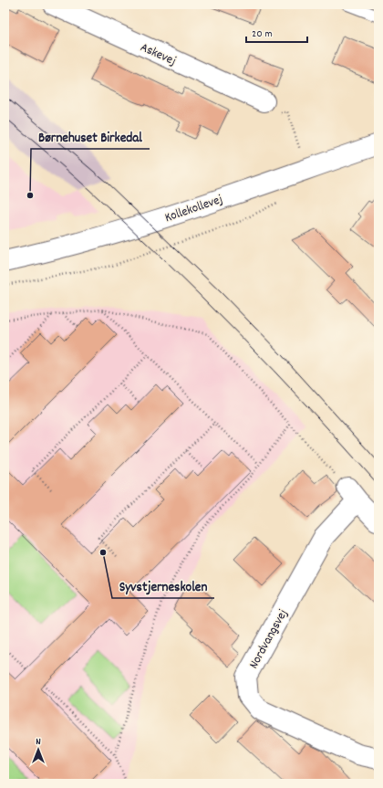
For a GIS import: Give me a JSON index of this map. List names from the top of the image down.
{
  "streets": {
    "street": ["Askevej", "Kollekollevej", "Nordvangsvej"]
  },
  "places": ["Børnehuset Birkedal", "Syvstjerneskolen"],
  "scale_bar": "20 m",
  "north": "top"
}
